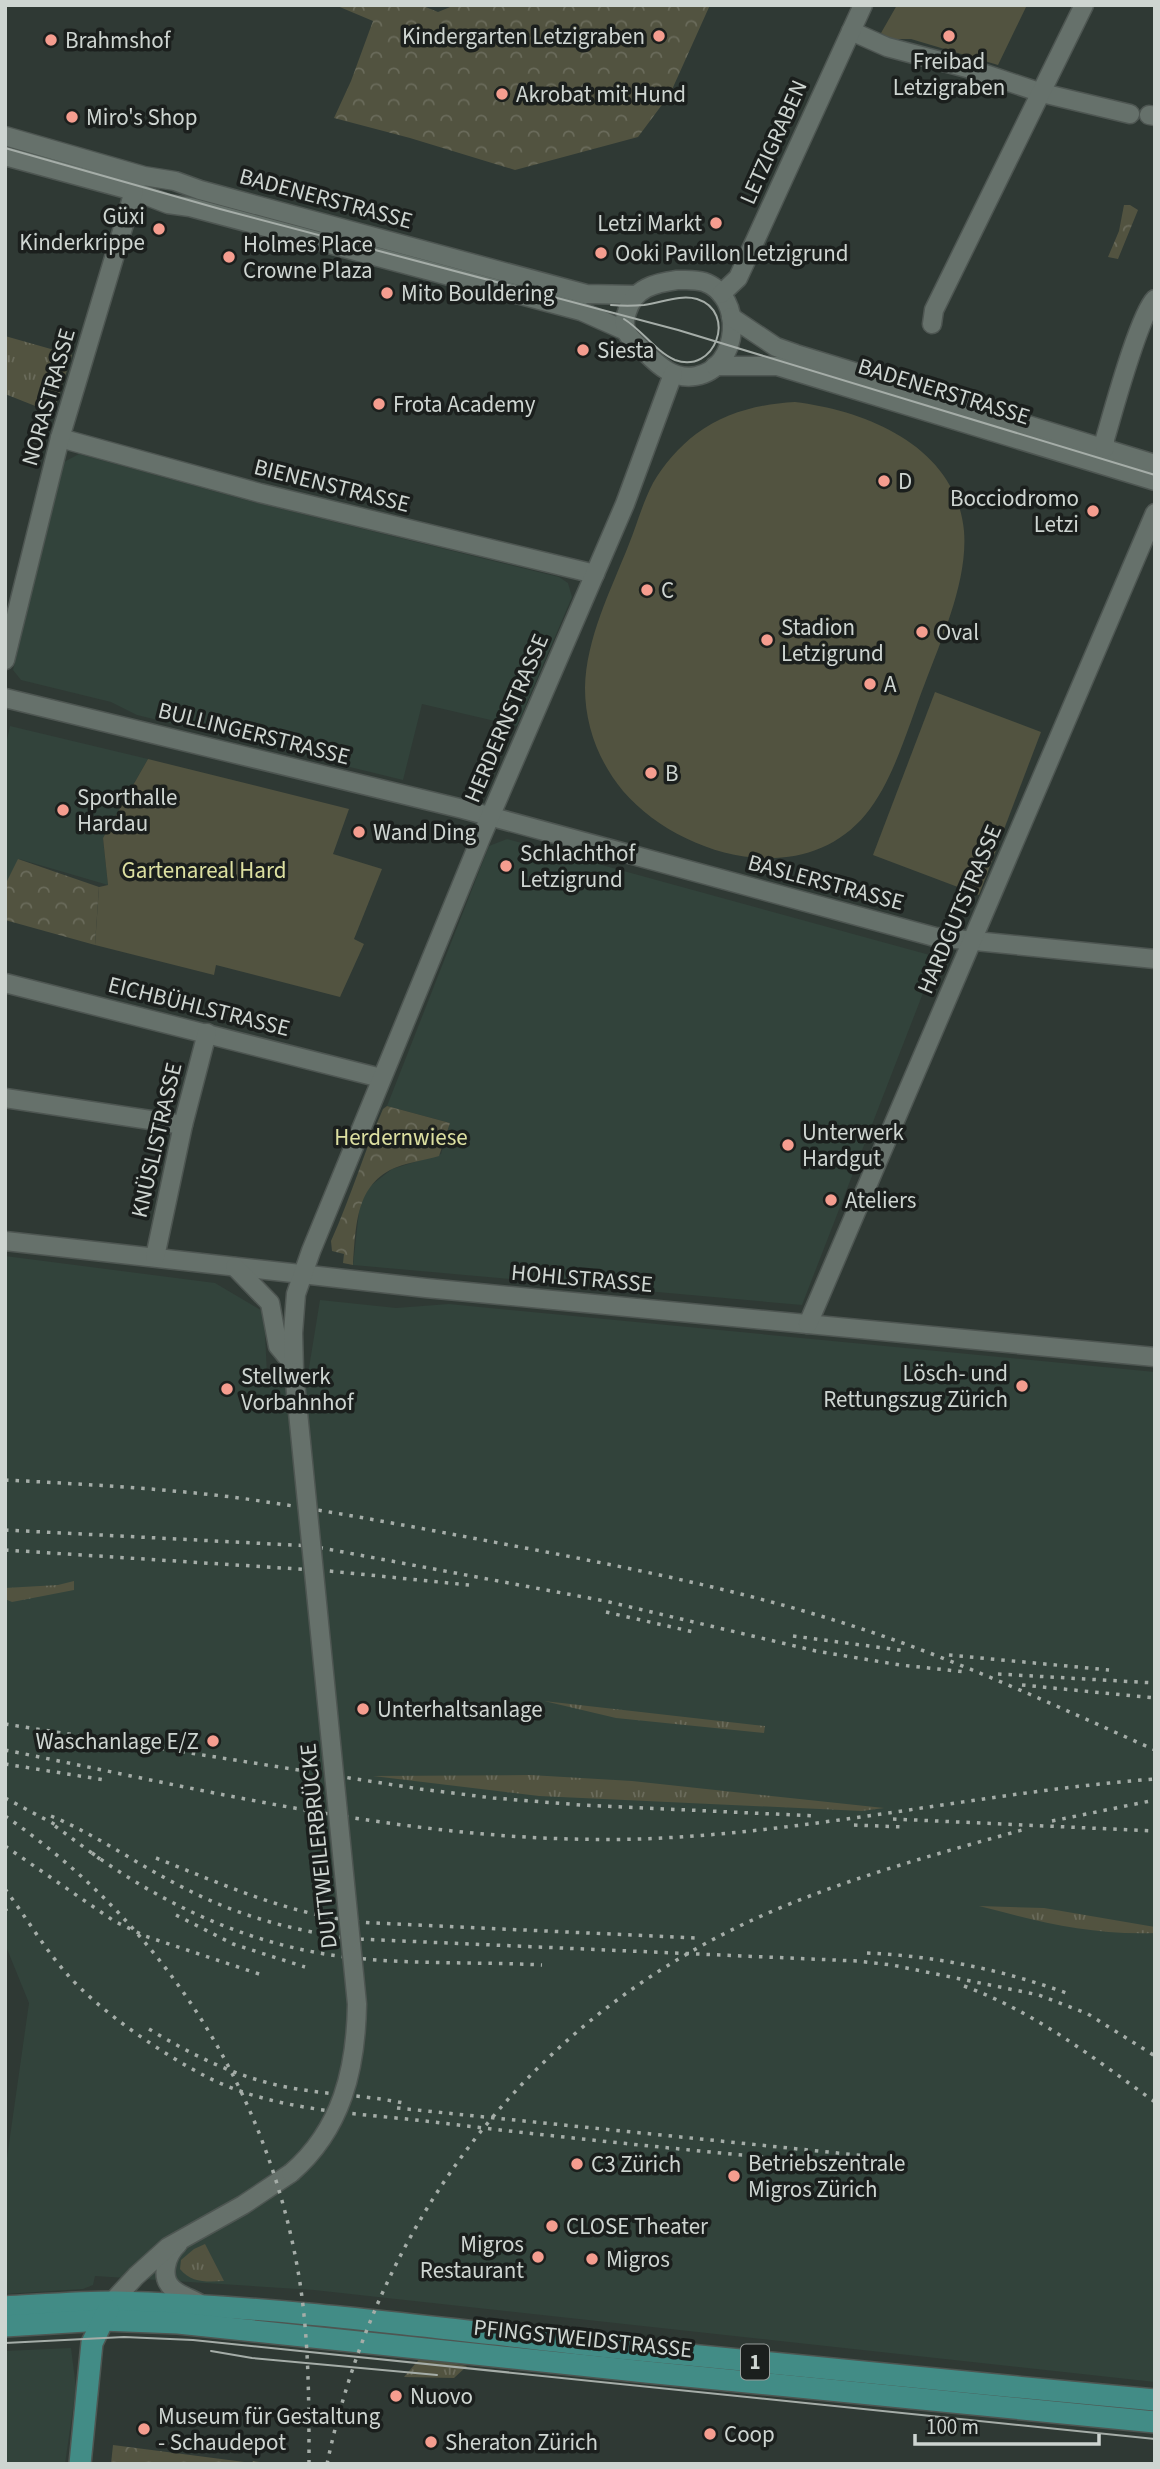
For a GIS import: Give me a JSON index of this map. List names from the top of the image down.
{
  "streets": {
    "main road": ["PFINGSTWEIDSTRASSE", "1"],
    "street": [
      "LETZIGRABEN",
      "BADENERSTRASSE",
      "NORASTRASSE",
      "BIENENSTRASSE",
      "HERDERNSTRASSE",
      "BULLINGERSTRASSE",
      "BASLERSTRASSE",
      "HARDGUTSTRASSE",
      "EICHBÜHLSTRASSE",
      "KNÜSLISTRASSE",
      "HOHLSTRASSE",
      "DUTTWEILERBRÜCKE"
    ]
  },
  "crossings": [
    ["LETZIGRABEN", "BADENERSTRASSE"],
    ["LETZIGRABEN", "HERDERNSTRASSE"],
    ["BADENERSTRASSE", "NORASTRASSE"],
    ["BADENERSTRASSE", "HERDERNSTRASSE"],
    ["NORASTRASSE", "BIENENSTRASSE"],
    ["BIENENSTRASSE", "HERDERNSTRASSE"],
    ["HERDERNSTRASSE", "BULLINGERSTRASSE"],
    ["HERDERNSTRASSE", "BASLERSTRASSE"],
    ["HERDERNSTRASSE", "EICHBÜHLSTRASSE"],
    ["HERDERNSTRASSE", "HOHLSTRASSE"],
    ["HERDERNSTRASSE", "DUTTWEILERBRÜCKE"],
    ["BULLINGERSTRASSE", "BASLERSTRASSE"],
    ["BASLERSTRASSE", "HARDGUTSTRASSE"],
    ["HARDGUTSTRASSE", "HOHLSTRASSE"],
    ["EICHBÜHLSTRASSE", "KNÜSLISTRASSE"],
    ["KNÜSLISTRASSE", "HOHLSTRASSE"],
    ["HOHLSTRASSE", "DUTTWEILERBRÜCKE"],
    ["DUTTWEILERBRÜCKE", "PFINGSTWEIDSTRASSE"]
  ],
  "parks": ["Gartenareal Hard", "Herdernwiese"],
  "places": [
    "Kindergarten Letzigraben",
    "Freibad Letzigraben",
    "Brahmshof",
    "Akrobat mit Hund",
    "Miro's Shop",
    "Letzi Markt",
    "Güxi Kinderkrippe",
    "Ooki Pavillon Letzigrund",
    "Holmes Place Crowne Plaza",
    "Mito Bouldering",
    "Siesta",
    "Frota Academy",
    "D",
    "Bocciodromo Letzi",
    "C",
    "Oval",
    "Stadion Letzigrund",
    "A",
    "B",
    "Sporthalle Hardau",
    "Wand Ding",
    "Schlachthof Letzigrund",
    "Unterwerk Hardgut",
    "Ateliers",
    "Lösch- und Rettungszug Zürich",
    "Stellwerk Vorbahnhof",
    "Unterhaltsanlage",
    "Waschanlage E/Z",
    "C3 Zürich",
    "Betriebszentrale Migros Zürich",
    "CLOSE Theater",
    "Migros Restaurant",
    "Migros",
    "Nuovo",
    "Museum für Gestaltung - Schaudepot",
    "Coop",
    "Sheraton Zürich"
  ],
  "scale_bar": "100 m"
}
